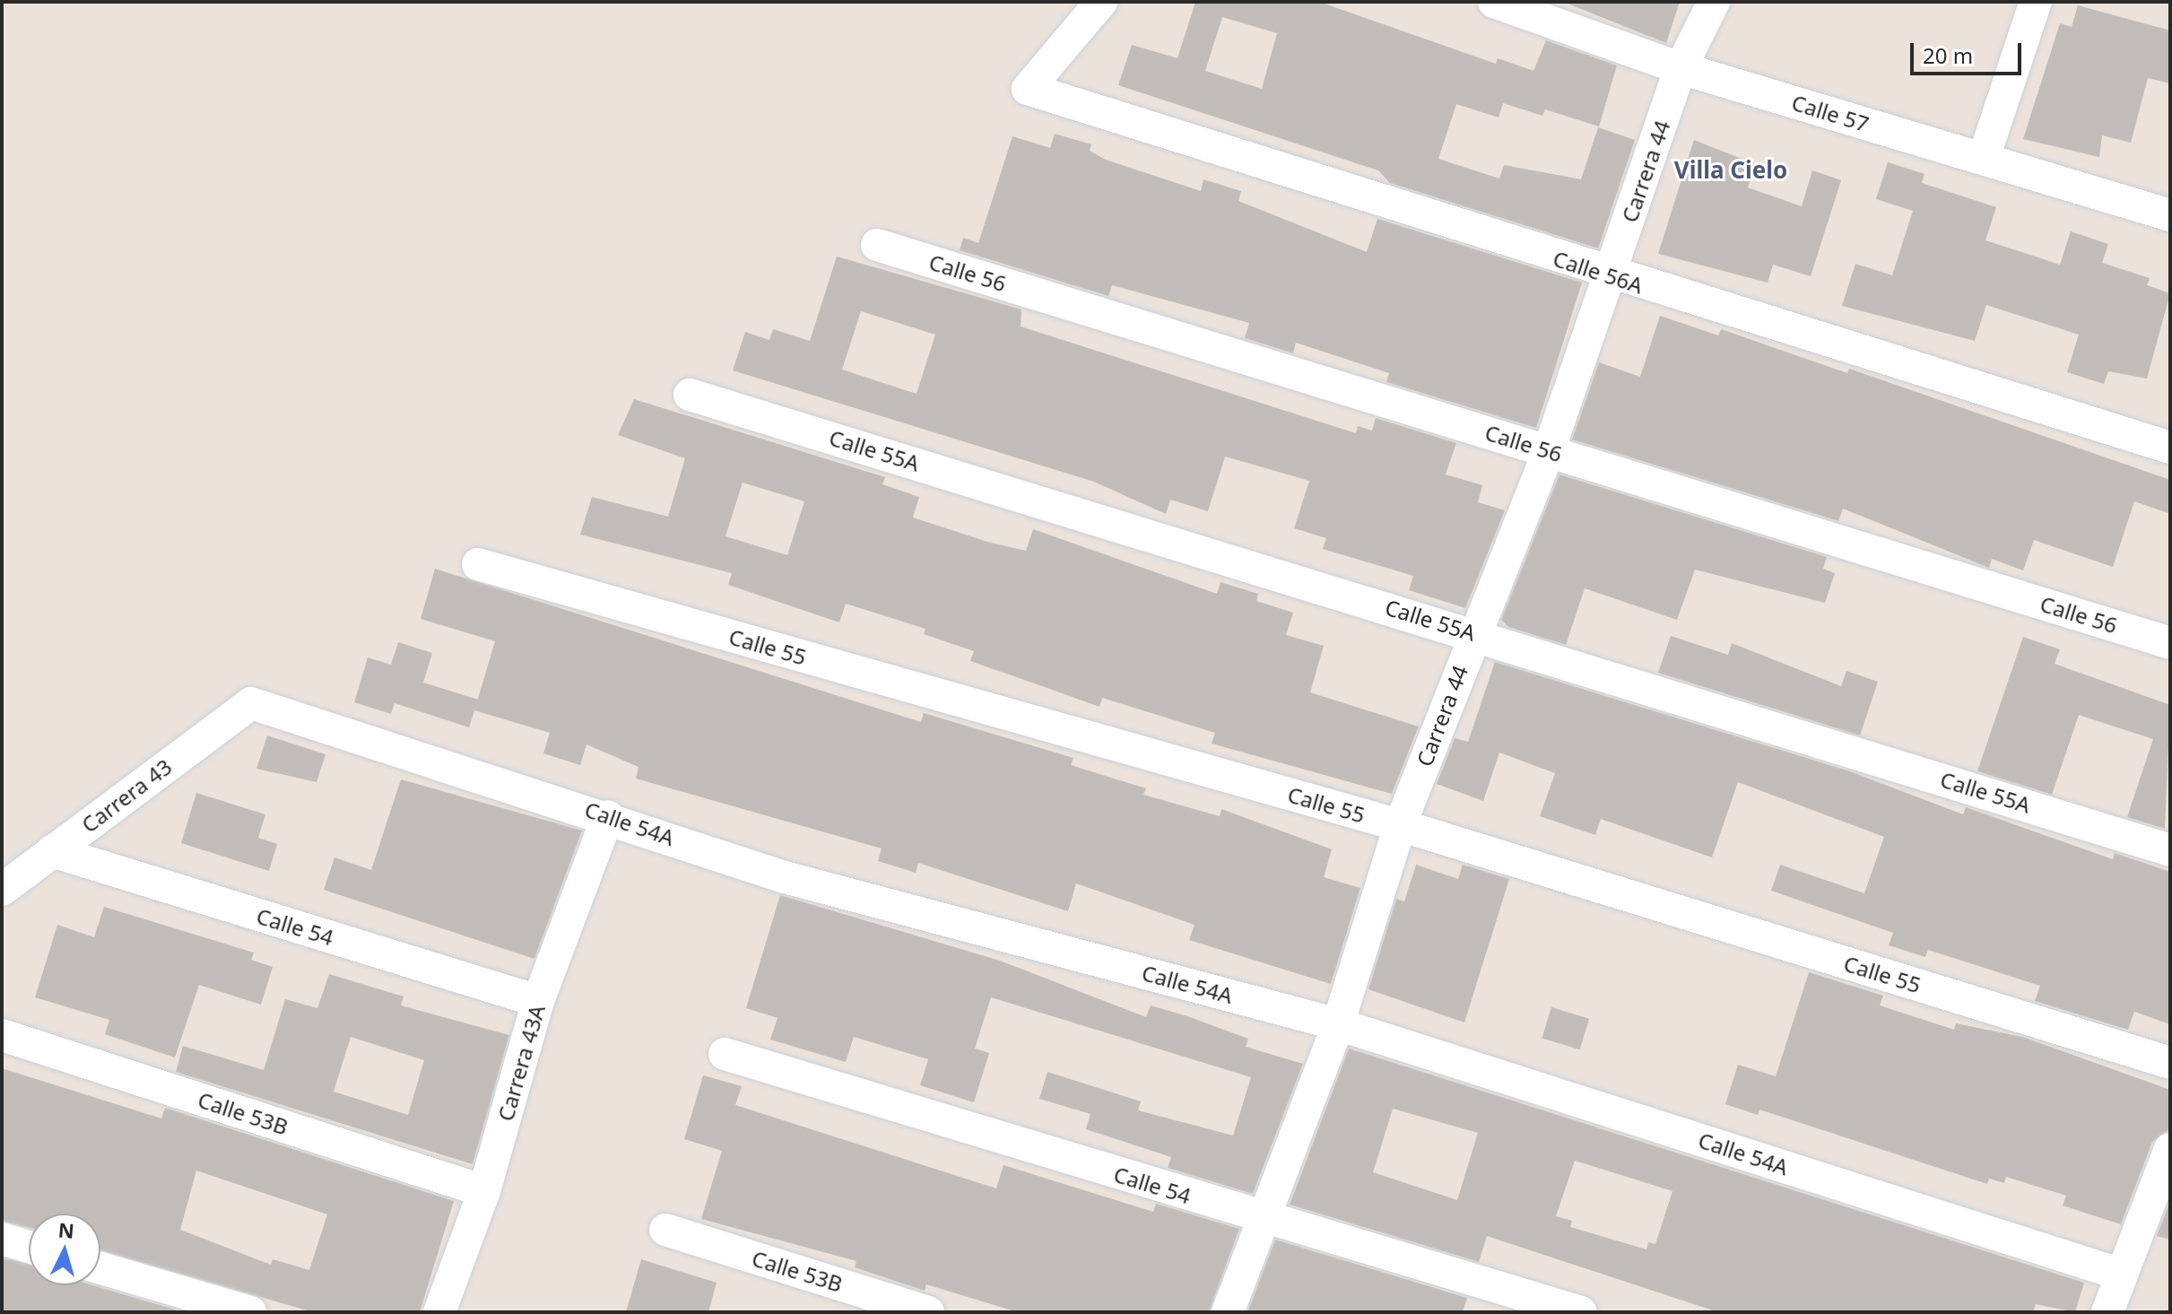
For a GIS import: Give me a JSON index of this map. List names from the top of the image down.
{
  "streets": {
    "street": [
      "Calle 57",
      "Carrera 44",
      "Calle 56A",
      "Calle 56",
      "Calle 55A",
      "Calle 55",
      "Carrera 43",
      "Calle 54A",
      "Calle 54",
      "Carrera 43A",
      "Calle 53B"
    ]
  },
  "crossings": [
    ["Calle 57", "Carrera 44"],
    ["Carrera 44", "Calle 56A"],
    ["Carrera 44", "Calle 56"],
    ["Carrera 44", "Calle 55A"],
    ["Carrera 44", "Calle 55"],
    ["Carrera 44", "Calle 54A"],
    ["Carrera 44", "Calle 54"],
    ["Carrera 43", "Calle 54A"],
    ["Carrera 43", "Calle 54"],
    ["Calle 54A", "Carrera 43A"],
    ["Calle 54", "Carrera 43A"],
    ["Carrera 43A", "Calle 53B"]
  ],
  "districts": ["Villa Cielo"],
  "scale_bar": "20 m",
  "north": "top"
}
